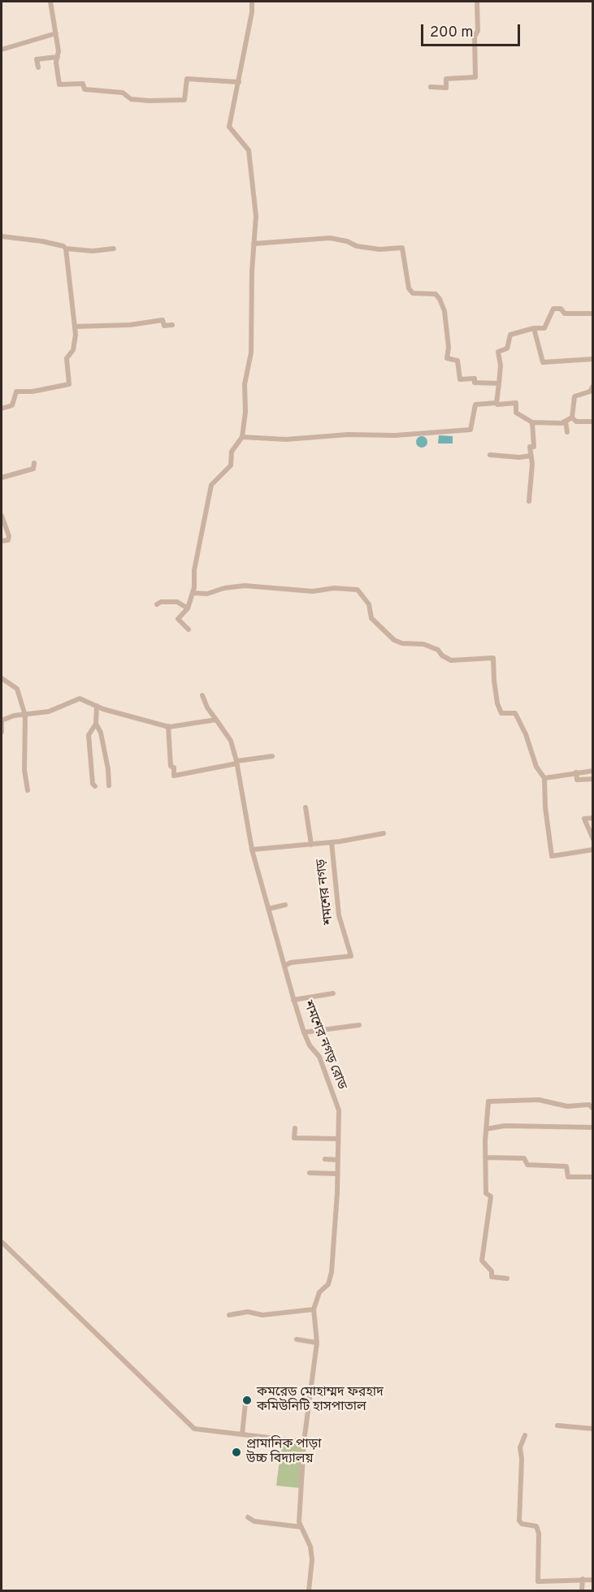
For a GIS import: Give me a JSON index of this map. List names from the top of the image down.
{
  "streets": {
    "street": ["শমশের নগড়", "শমশের নগড় রোড"]
  },
  "crossings": [
    ["শমশের নগড়", "শমশের নগড় রোড"]
  ],
  "places": ["কমরেড মোহাম্মদ ফরহাদ কমিউনিটি হাসপাতাল", "প্রামানিক পাড়া উচ্চ বিদ্যালয়"],
  "scale_bar": "200 m"
}
